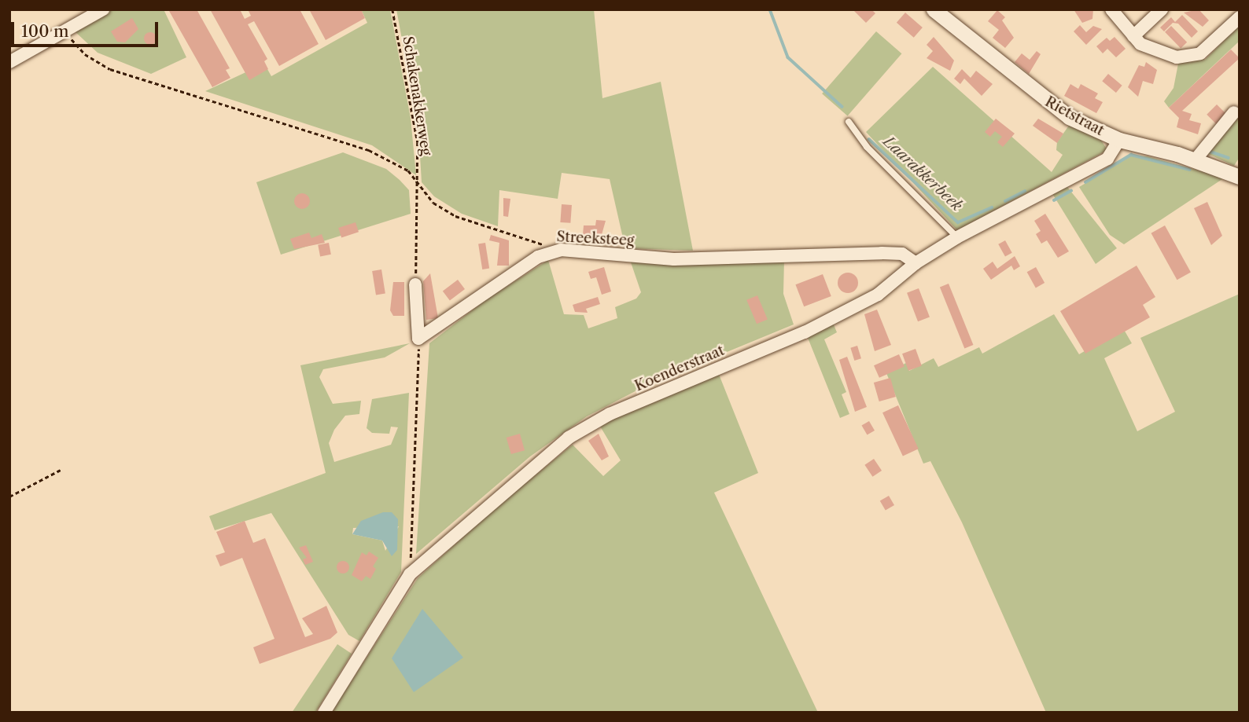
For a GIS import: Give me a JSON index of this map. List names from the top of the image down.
{
  "streets": {
    "street": ["Rietstraat", "Streeksteeg", "Koenderstraat"],
    "path": ["Schakenakkerweg"]
  },
  "crossings": [
    ["Rietstraat", "Koenderstraat"],
    ["Streeksteeg", "Koenderstraat"]
  ],
  "water": ["Laarakkerbeek"],
  "scale_bar": "100 m"
}
